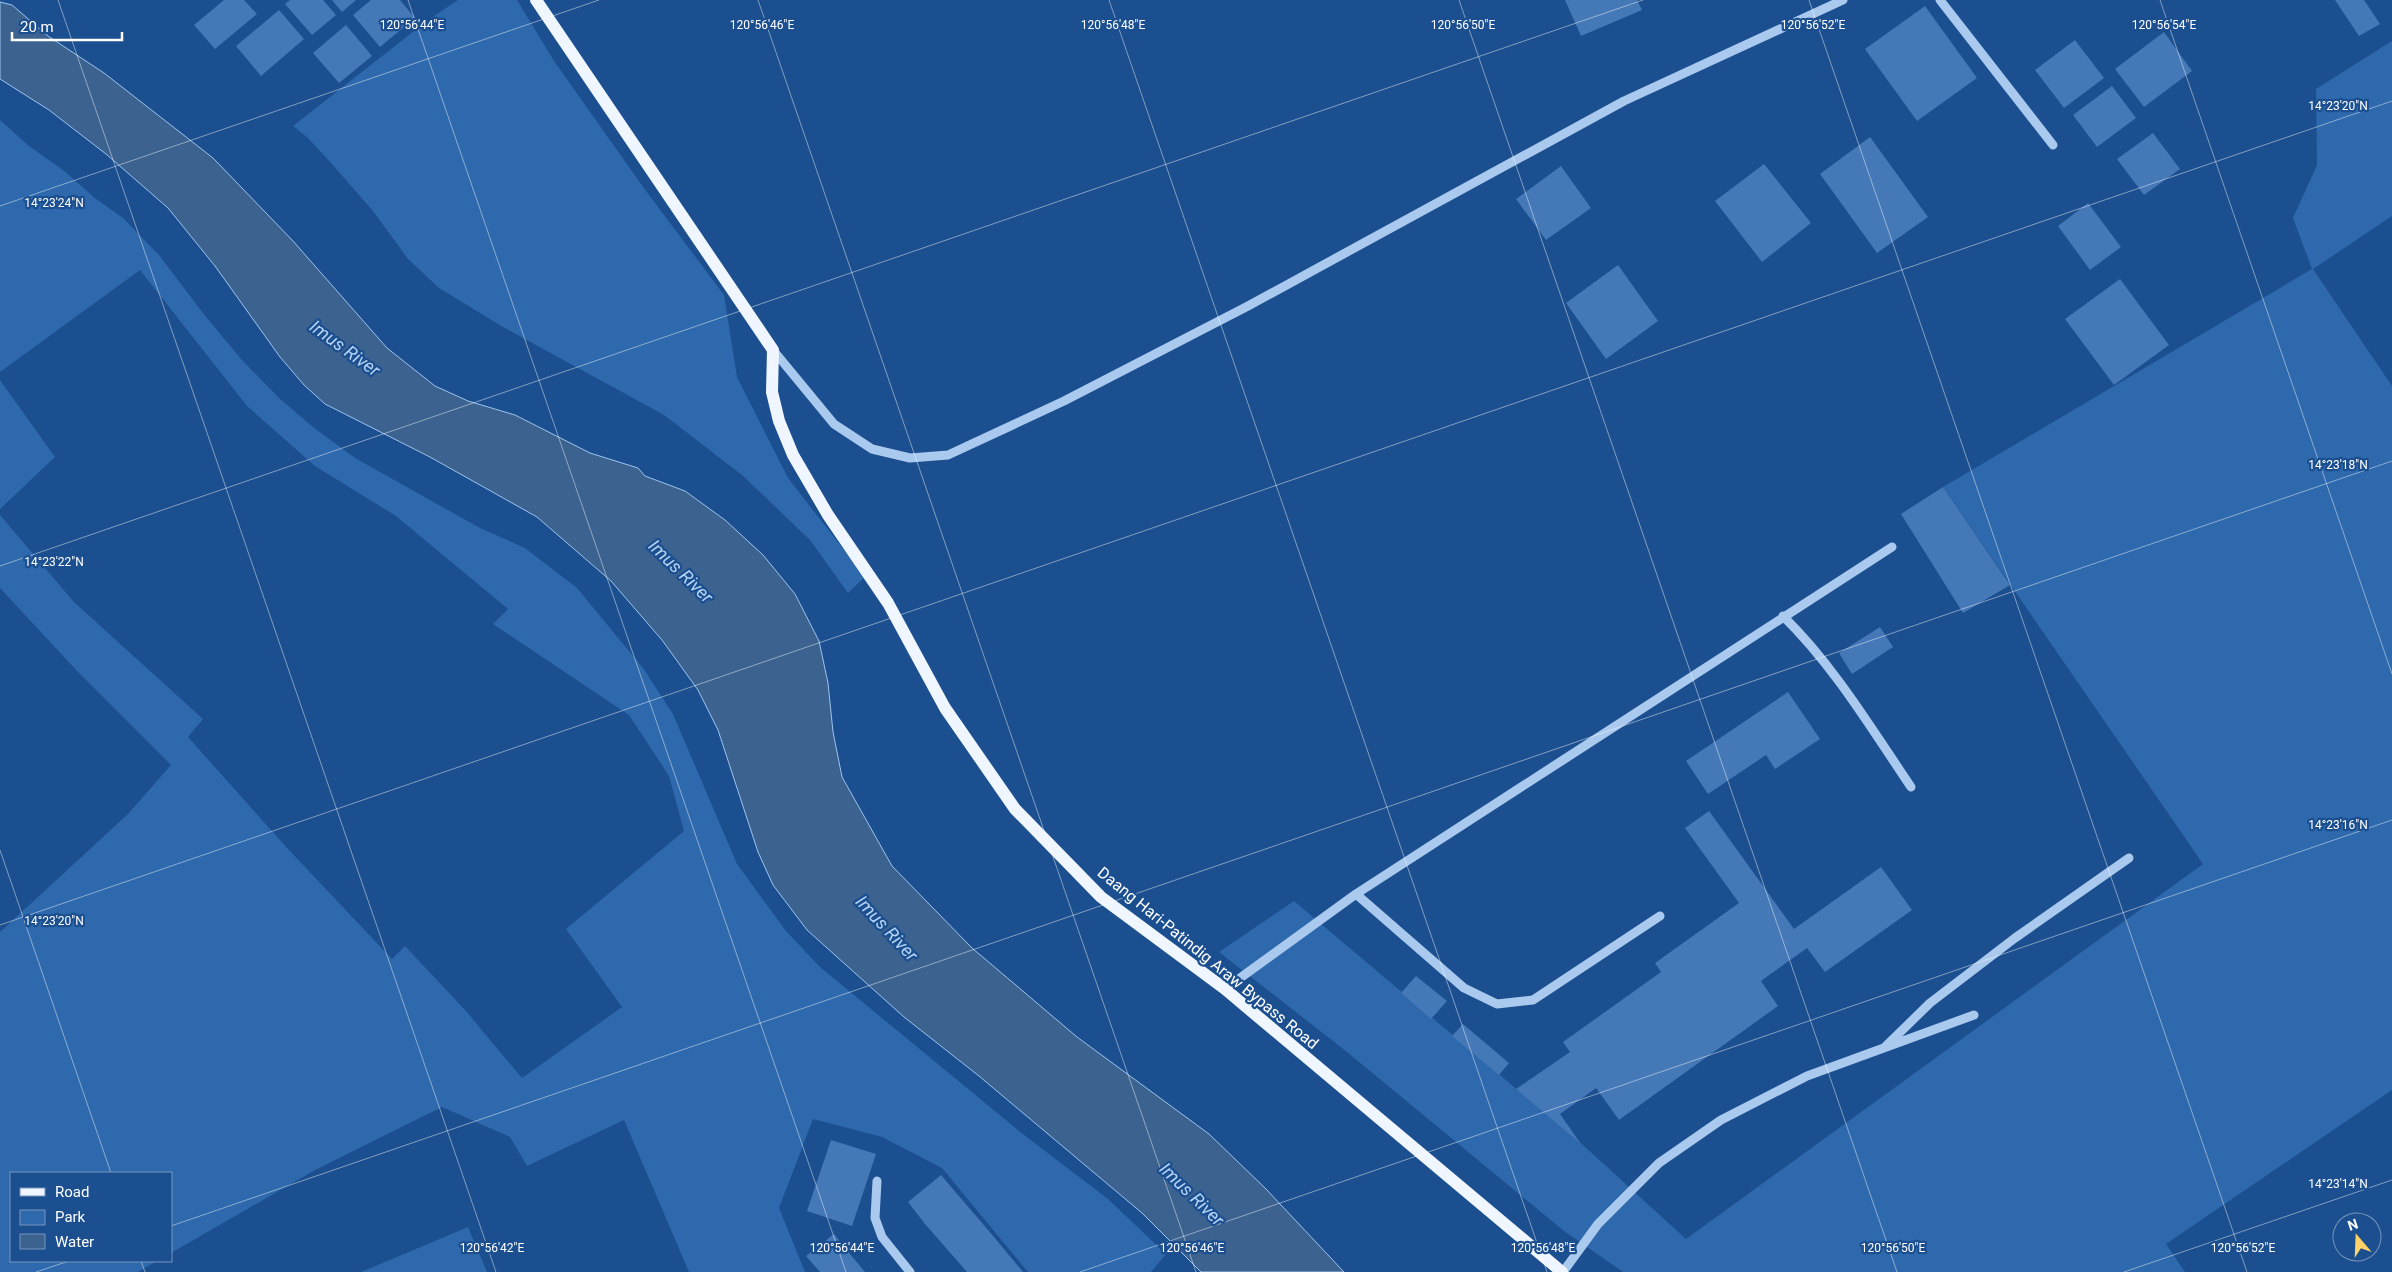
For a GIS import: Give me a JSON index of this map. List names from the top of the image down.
{
  "streets": {
    "main road": ["Daang Hari-Patindig Araw Bypass Road"]
  },
  "water": ["Imus River"],
  "legend": ["Road", "Park", "Water"],
  "scale_bar": "20 m",
  "north": "top",
  "coordinates": [
    "120°56'44\"E",
    "120°56'46\"E",
    "120°56'50\"E",
    "120°56'52\"E",
    "120°56'54\"E",
    "120°56'48\"E",
    "14°23'20\"N",
    "14°23'24\"N",
    "14°23'18\"N",
    "14°23'22\"N",
    "14°23'16\"N",
    "14°23'14\"N",
    "120°56'42\"E"
  ]
}
